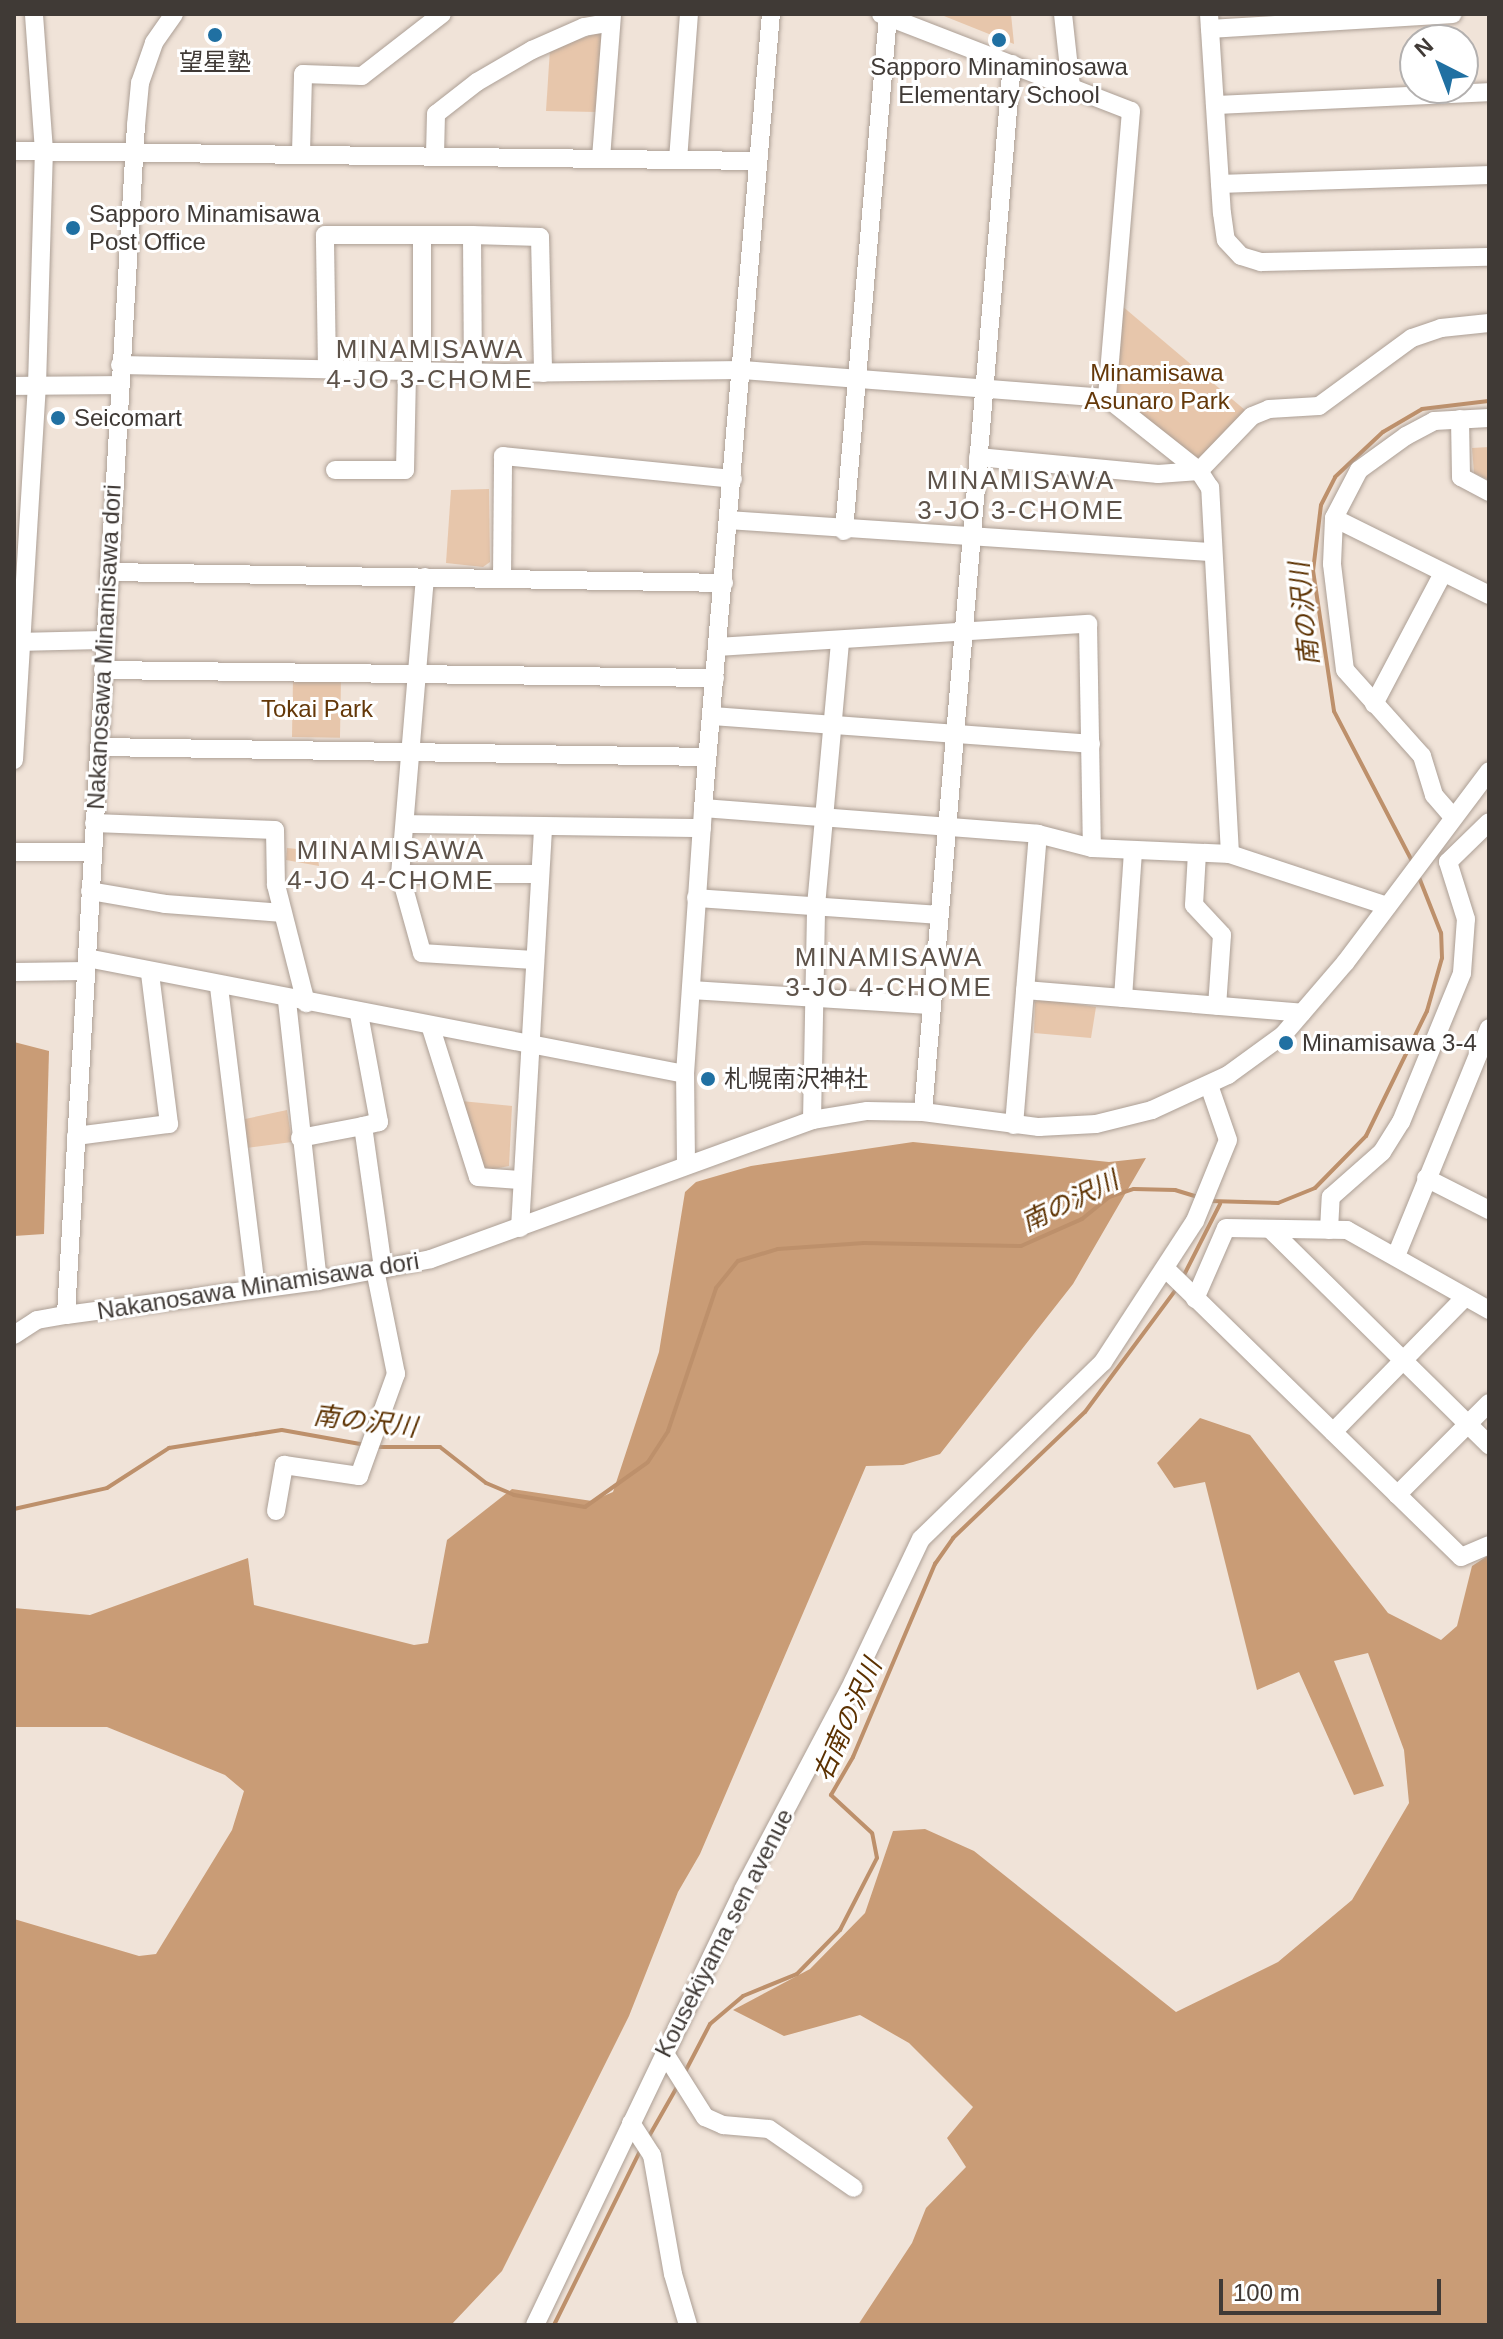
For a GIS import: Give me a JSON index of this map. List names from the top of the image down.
{
  "streets": {
    "street": ["Nakanosawa Minamisawa dori", "Kousekiyama sen avenue"]
  },
  "crossings": [
    ["Nakanosawa Minamisawa dori", "Kousekiyama sen avenue"]
  ],
  "districts": [
    "MINAMISAWA 4-JO 3-CHOME",
    "MINAMISAWA 3-JO 3-CHOME",
    "MINAMISAWA 4-JO 4-CHOME",
    "MINAMISAWA 3-JO 4-CHOME"
  ],
  "water": ["南の沢川", "右南の沢川"],
  "parks": ["Minamisawa Asunaro Park", "Tokai Park"],
  "places": [
    "望星塾",
    "Sapporo Minaminosawa Elementary School",
    "Sapporo Minamisawa Post Office",
    "Seicomart",
    "Minamisawa 3-4",
    "札幌南沢神社"
  ],
  "scale_bar": "100 m",
  "north": "top left"
}
